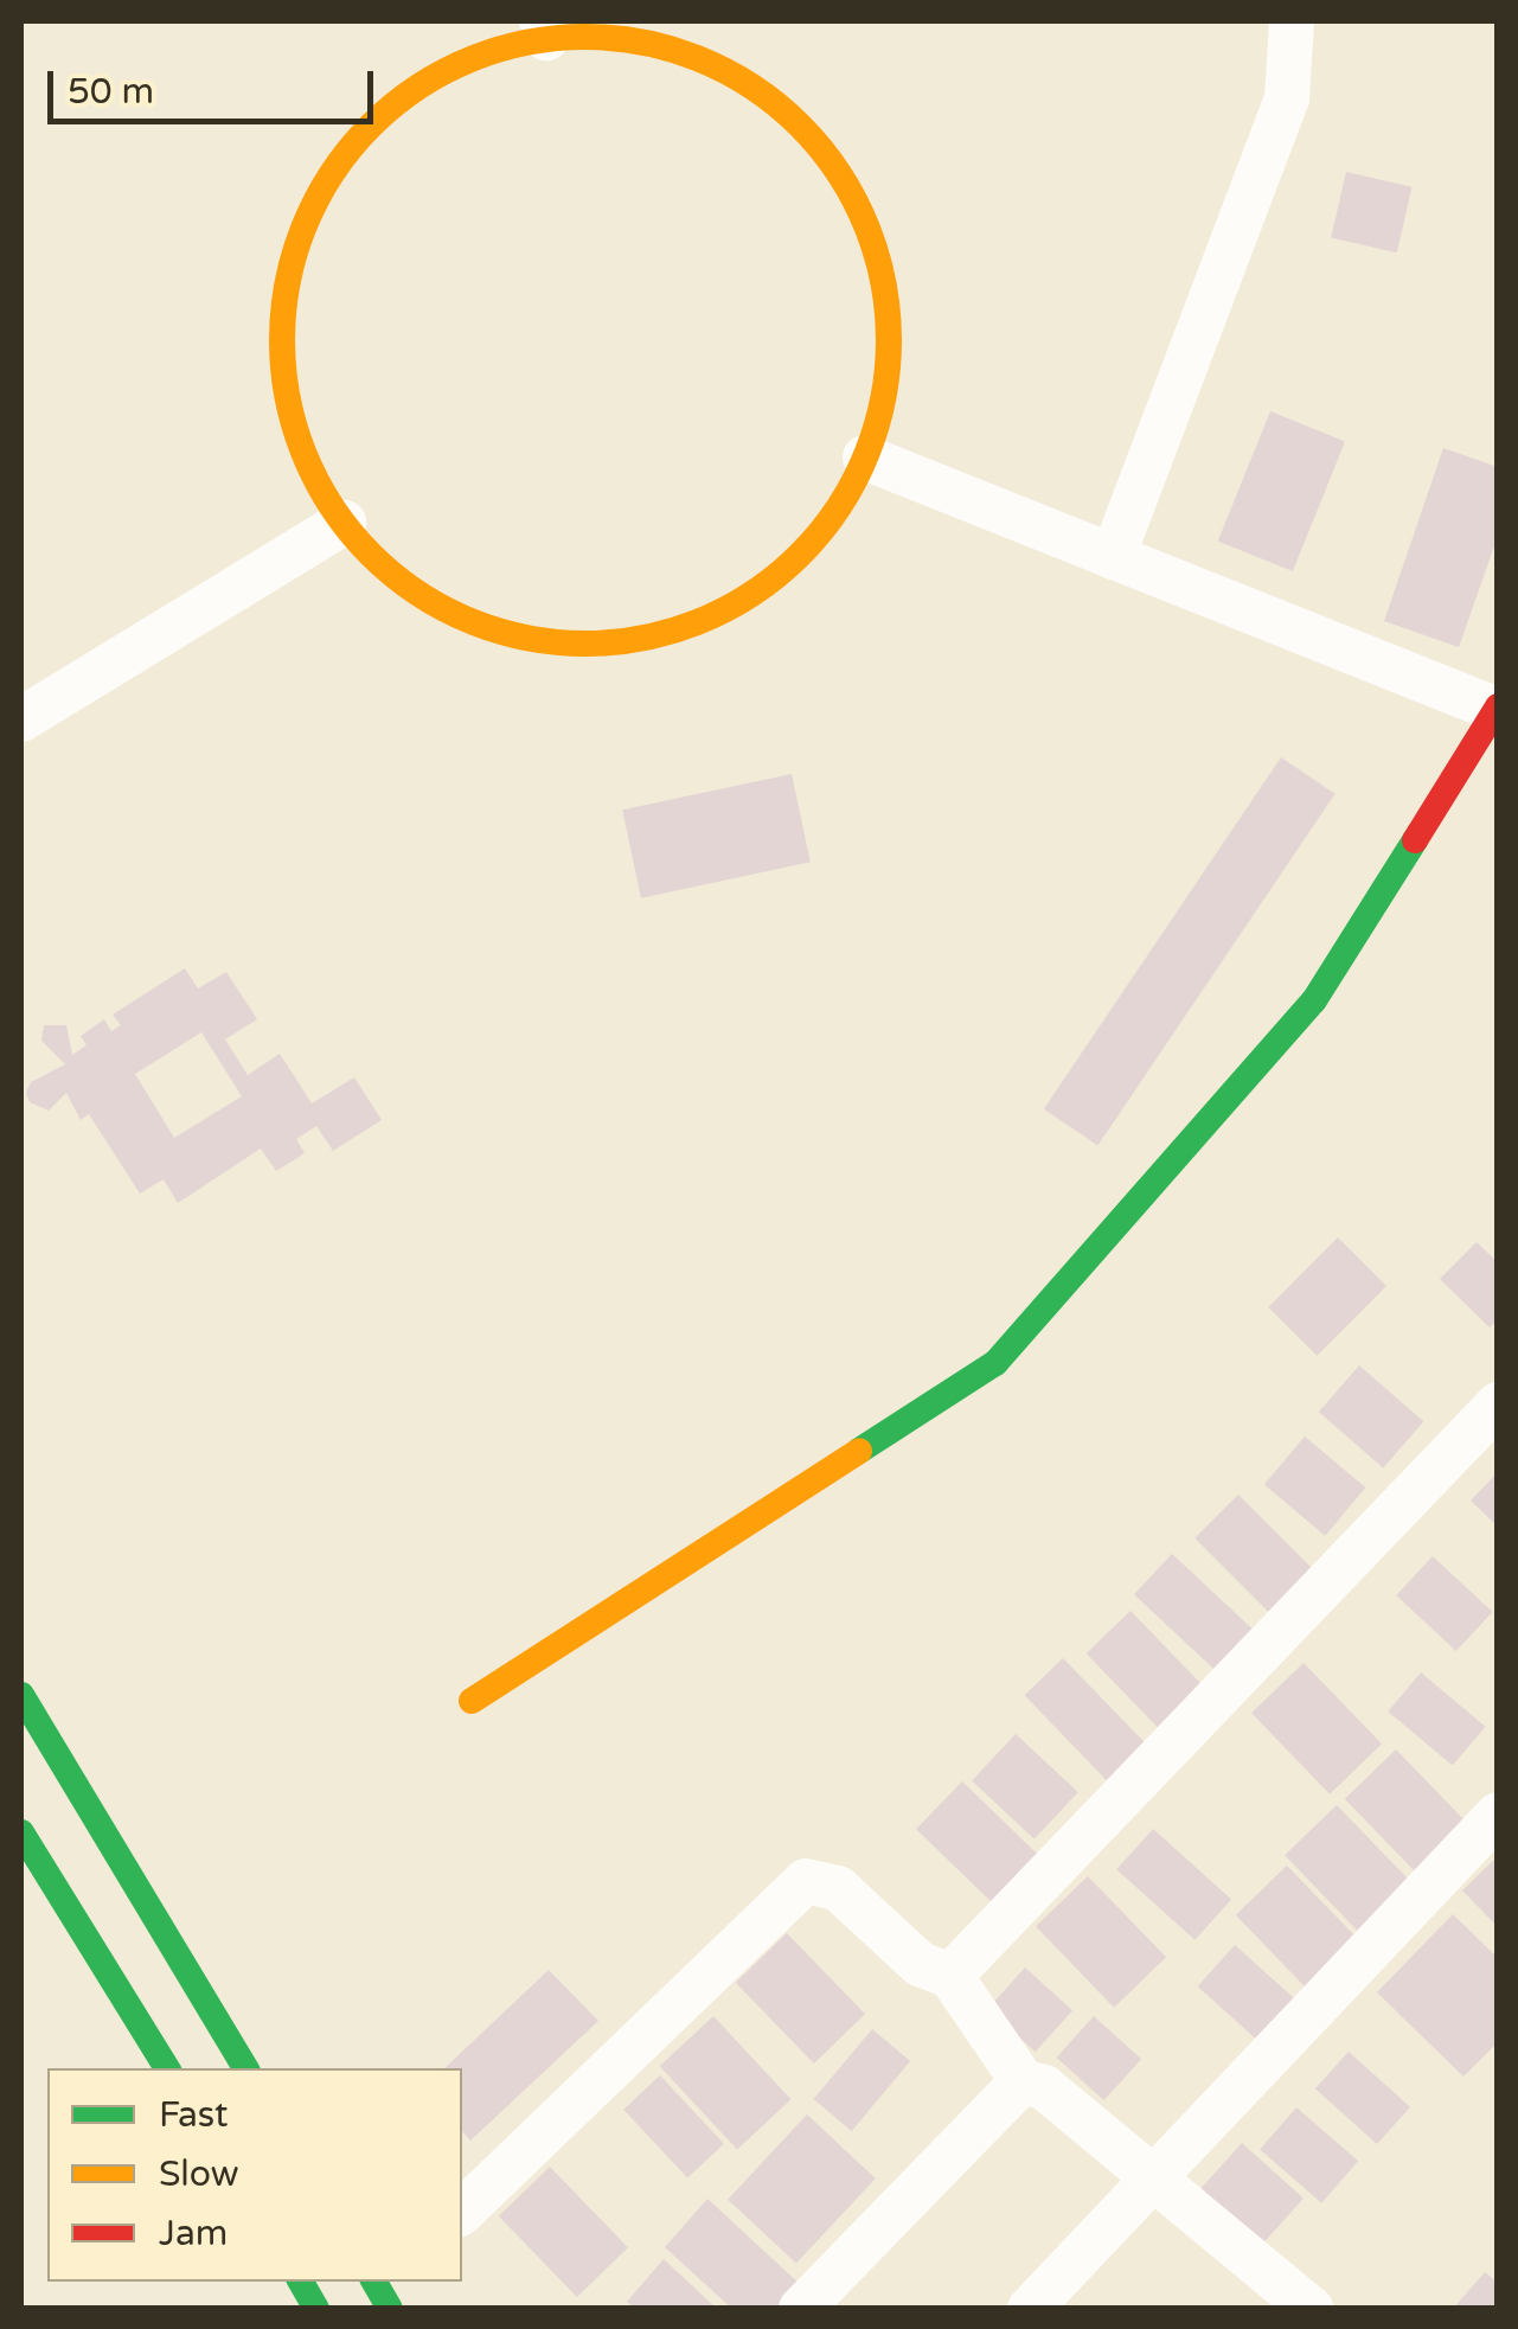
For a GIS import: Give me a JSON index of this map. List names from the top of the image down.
{
  "legend": ["Fast", "Slow", "Jam"],
  "scale_bar": "50 m"
}
